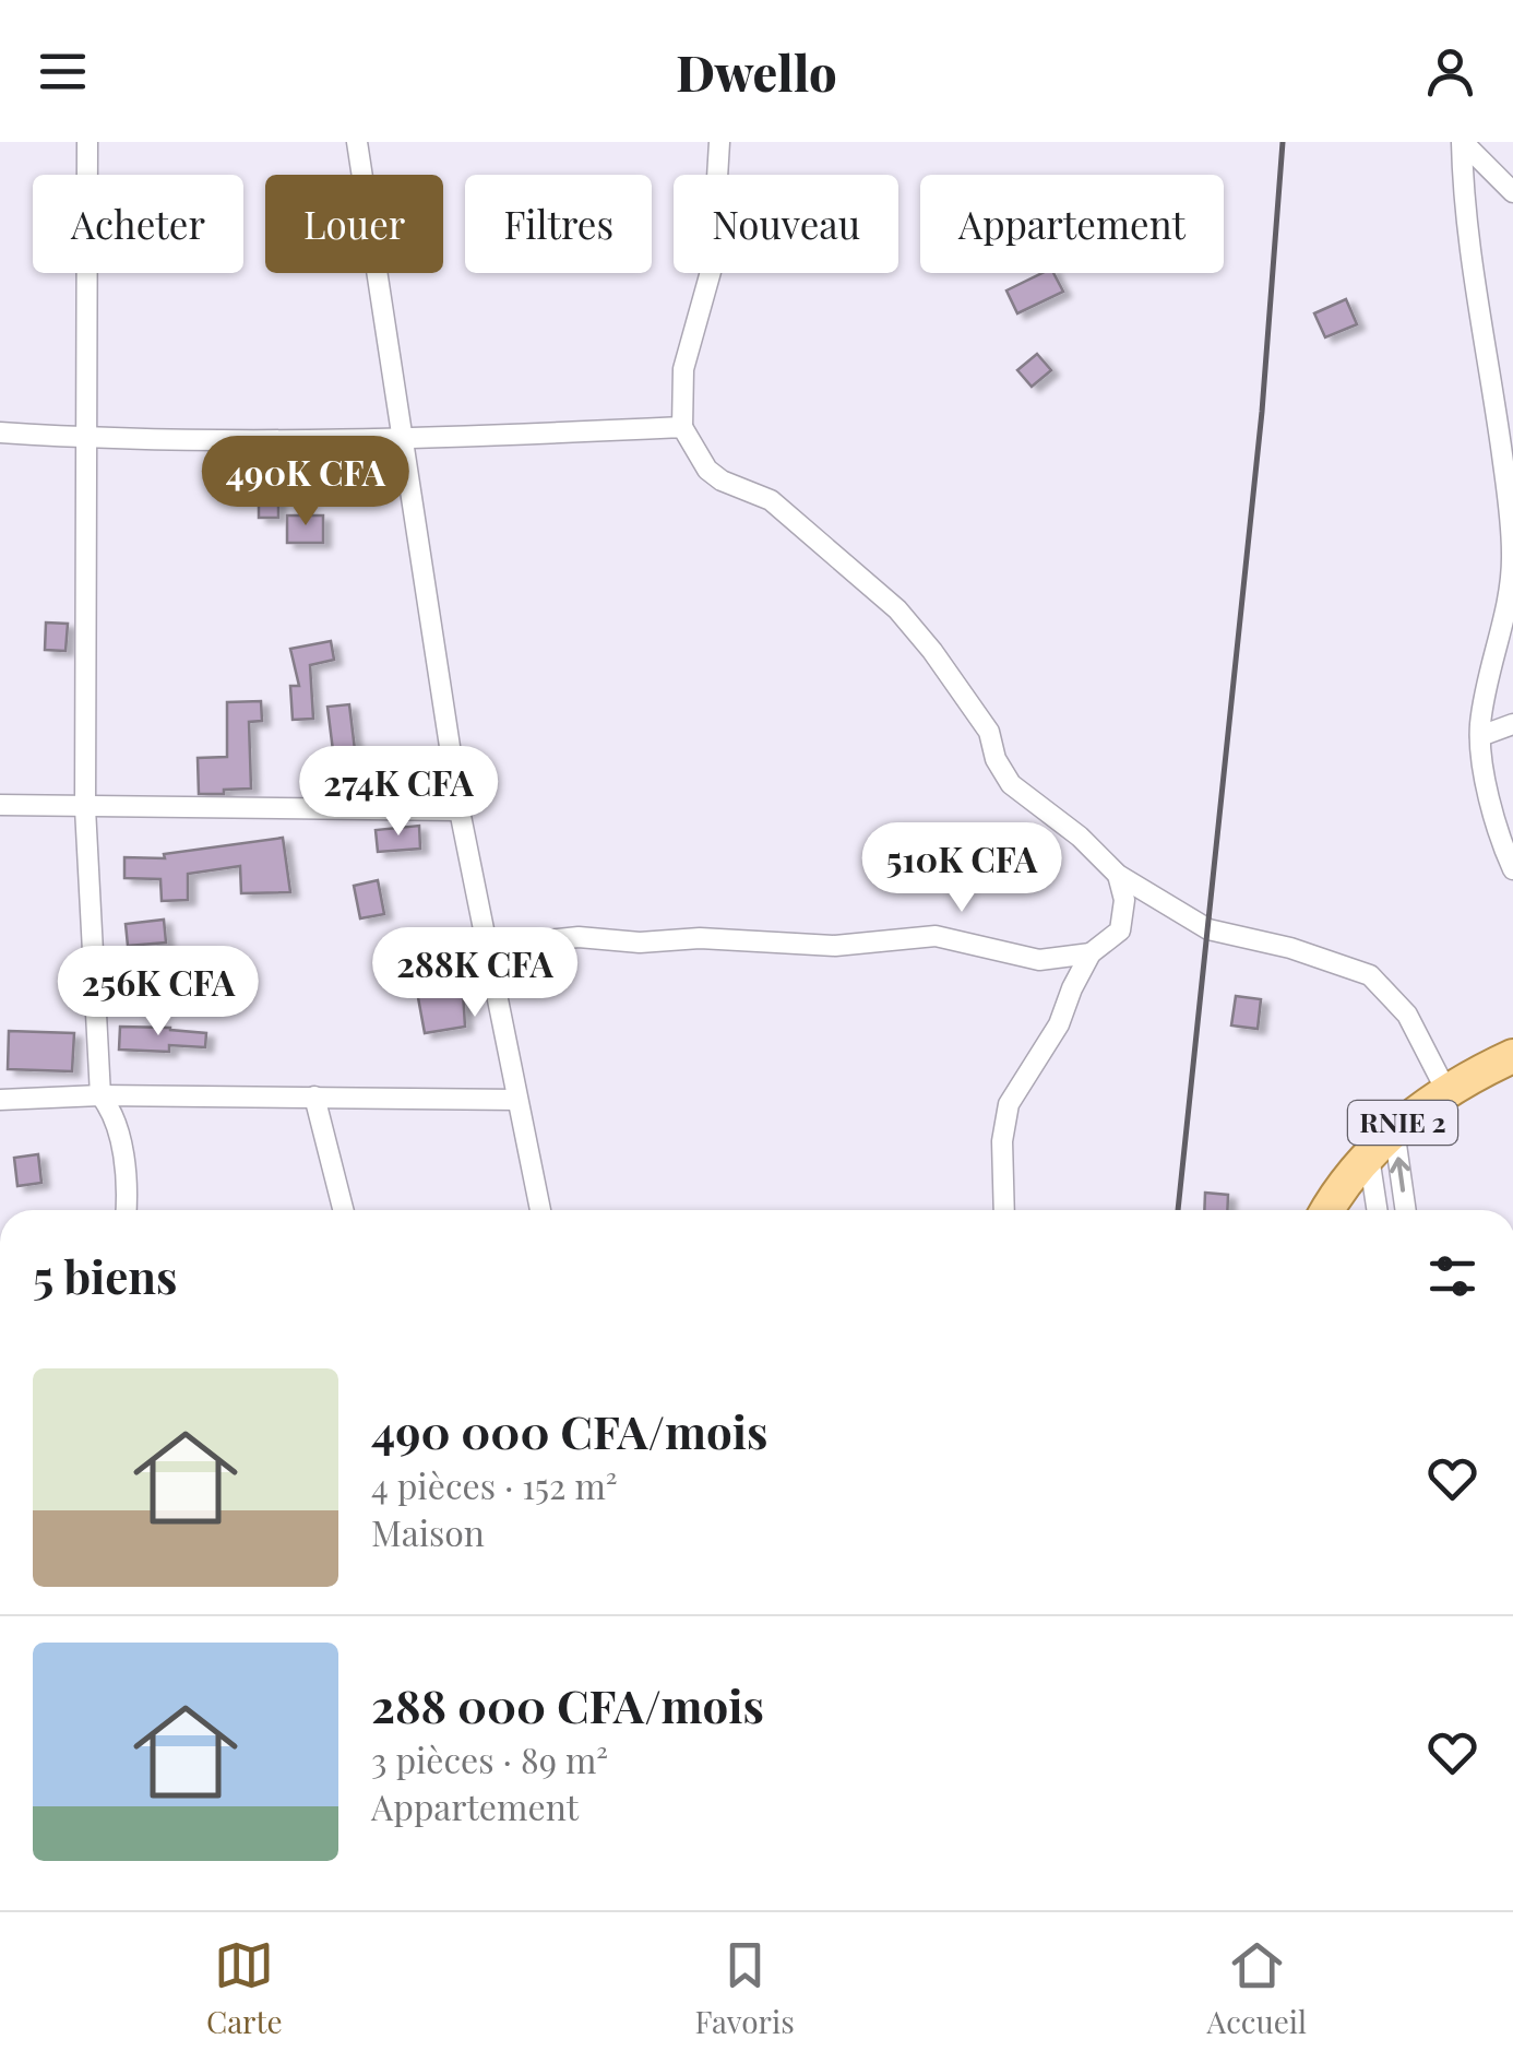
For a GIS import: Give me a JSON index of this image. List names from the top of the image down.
{
  "streets": {
    "main road": ["RNIE 2"]
  },
  "page": {
    "header": "Dwello",
    "chip": [
      "Acheter",
      "Louer",
      "Filtres",
      "Nouveau",
      "Appartement"
    ],
    "price": [
      "490K CFA",
      "274K CFA",
      "510K CFA",
      "288K CFA",
      "256K CFA"
    ],
    "heading": "5 biens",
    "list": [
      {
        "name": "490 000 CFA/mois",
        "note": "4 pièces · 152 m² · Maison"
      },
      {
        "name": "288 000 CFA/mois",
        "note": "3 pièces · 89 m² · Appartement"
      }
    ],
    "tabs": ["Carte", "Favoris", "Accueil"]
  }
}
